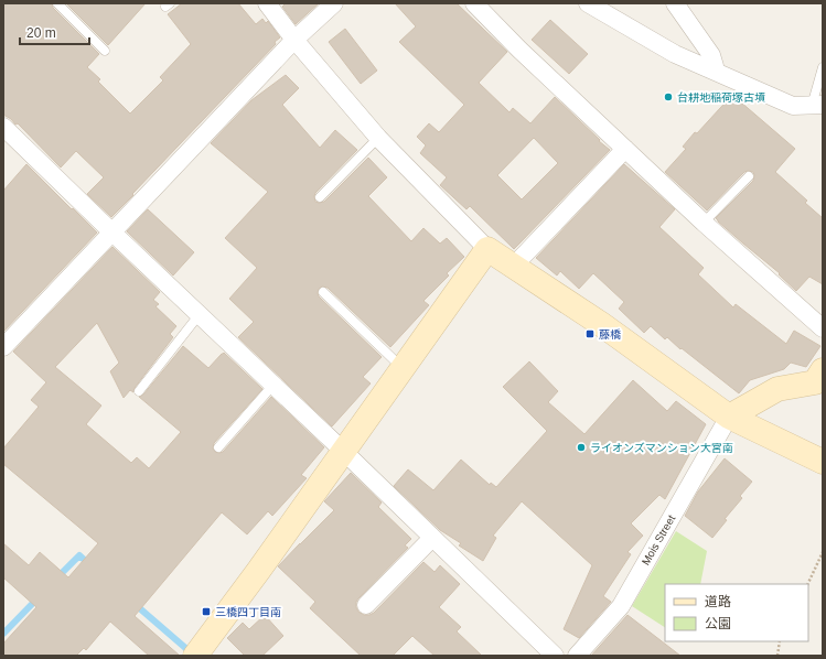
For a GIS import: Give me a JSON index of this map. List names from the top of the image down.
{
  "streets": {
    "street": ["Mois Street"]
  },
  "places": {
    "other": ["台耕地稲荷塚古墳", "ライオンズマンション大宮南"],
    "transit": ["藤橋", "三橋四丁目南"]
  },
  "legend": ["道路", "公園"],
  "scale_bar": "20 m"
}
